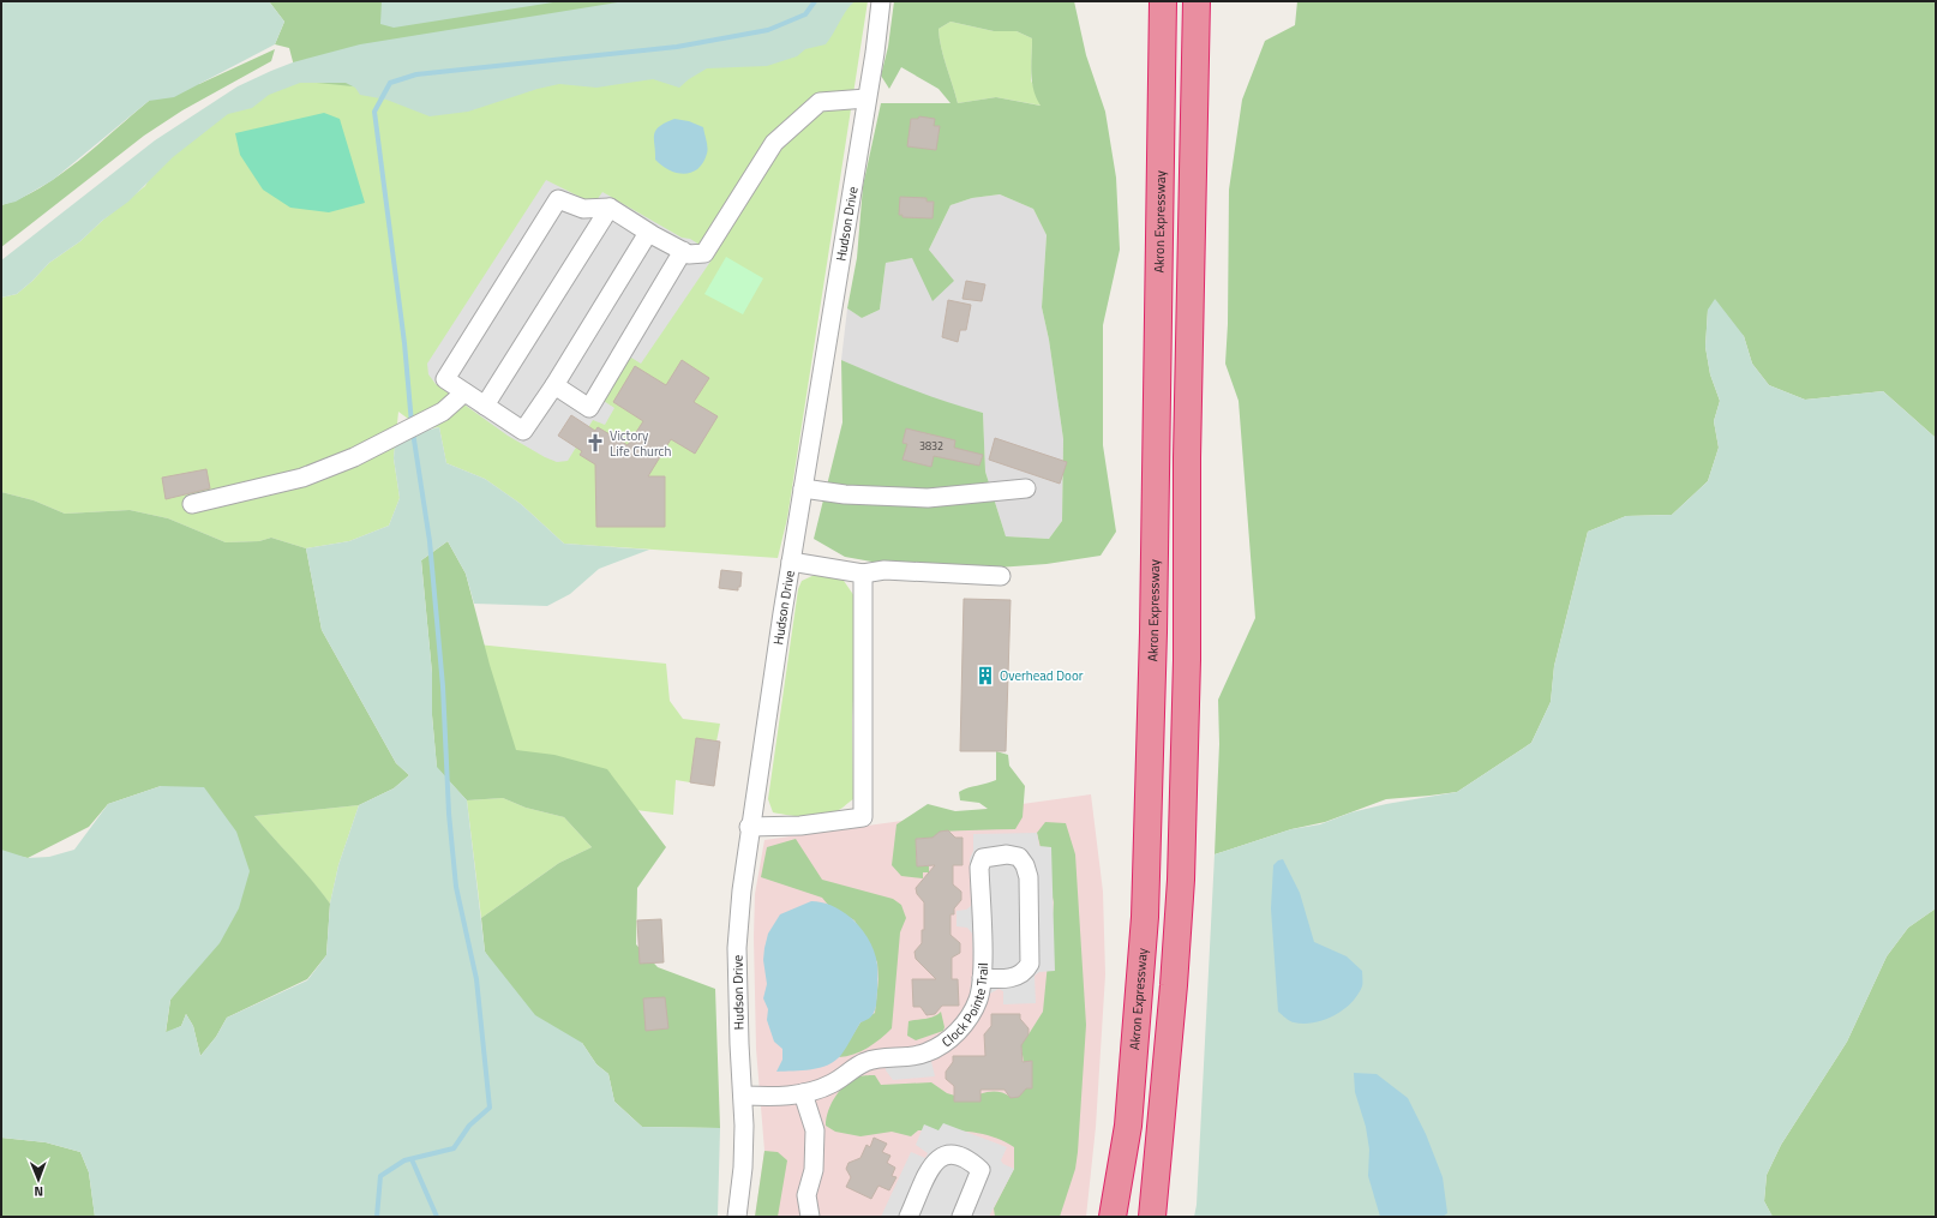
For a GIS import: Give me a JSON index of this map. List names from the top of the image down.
{
  "streets": {
    "highway": ["Akron Expressway"],
    "street": ["Hudson Drive", "Clock Pointe Trail"]
  },
  "crossings": [
    ["Hudson Drive", "Clock Pointe Trail"]
  ],
  "places": {
    "church": ["Victory Life Church"],
    "building": ["Overhead Door"]
  },
  "house_numbers": ["3832"],
  "north": "bottom"
}
